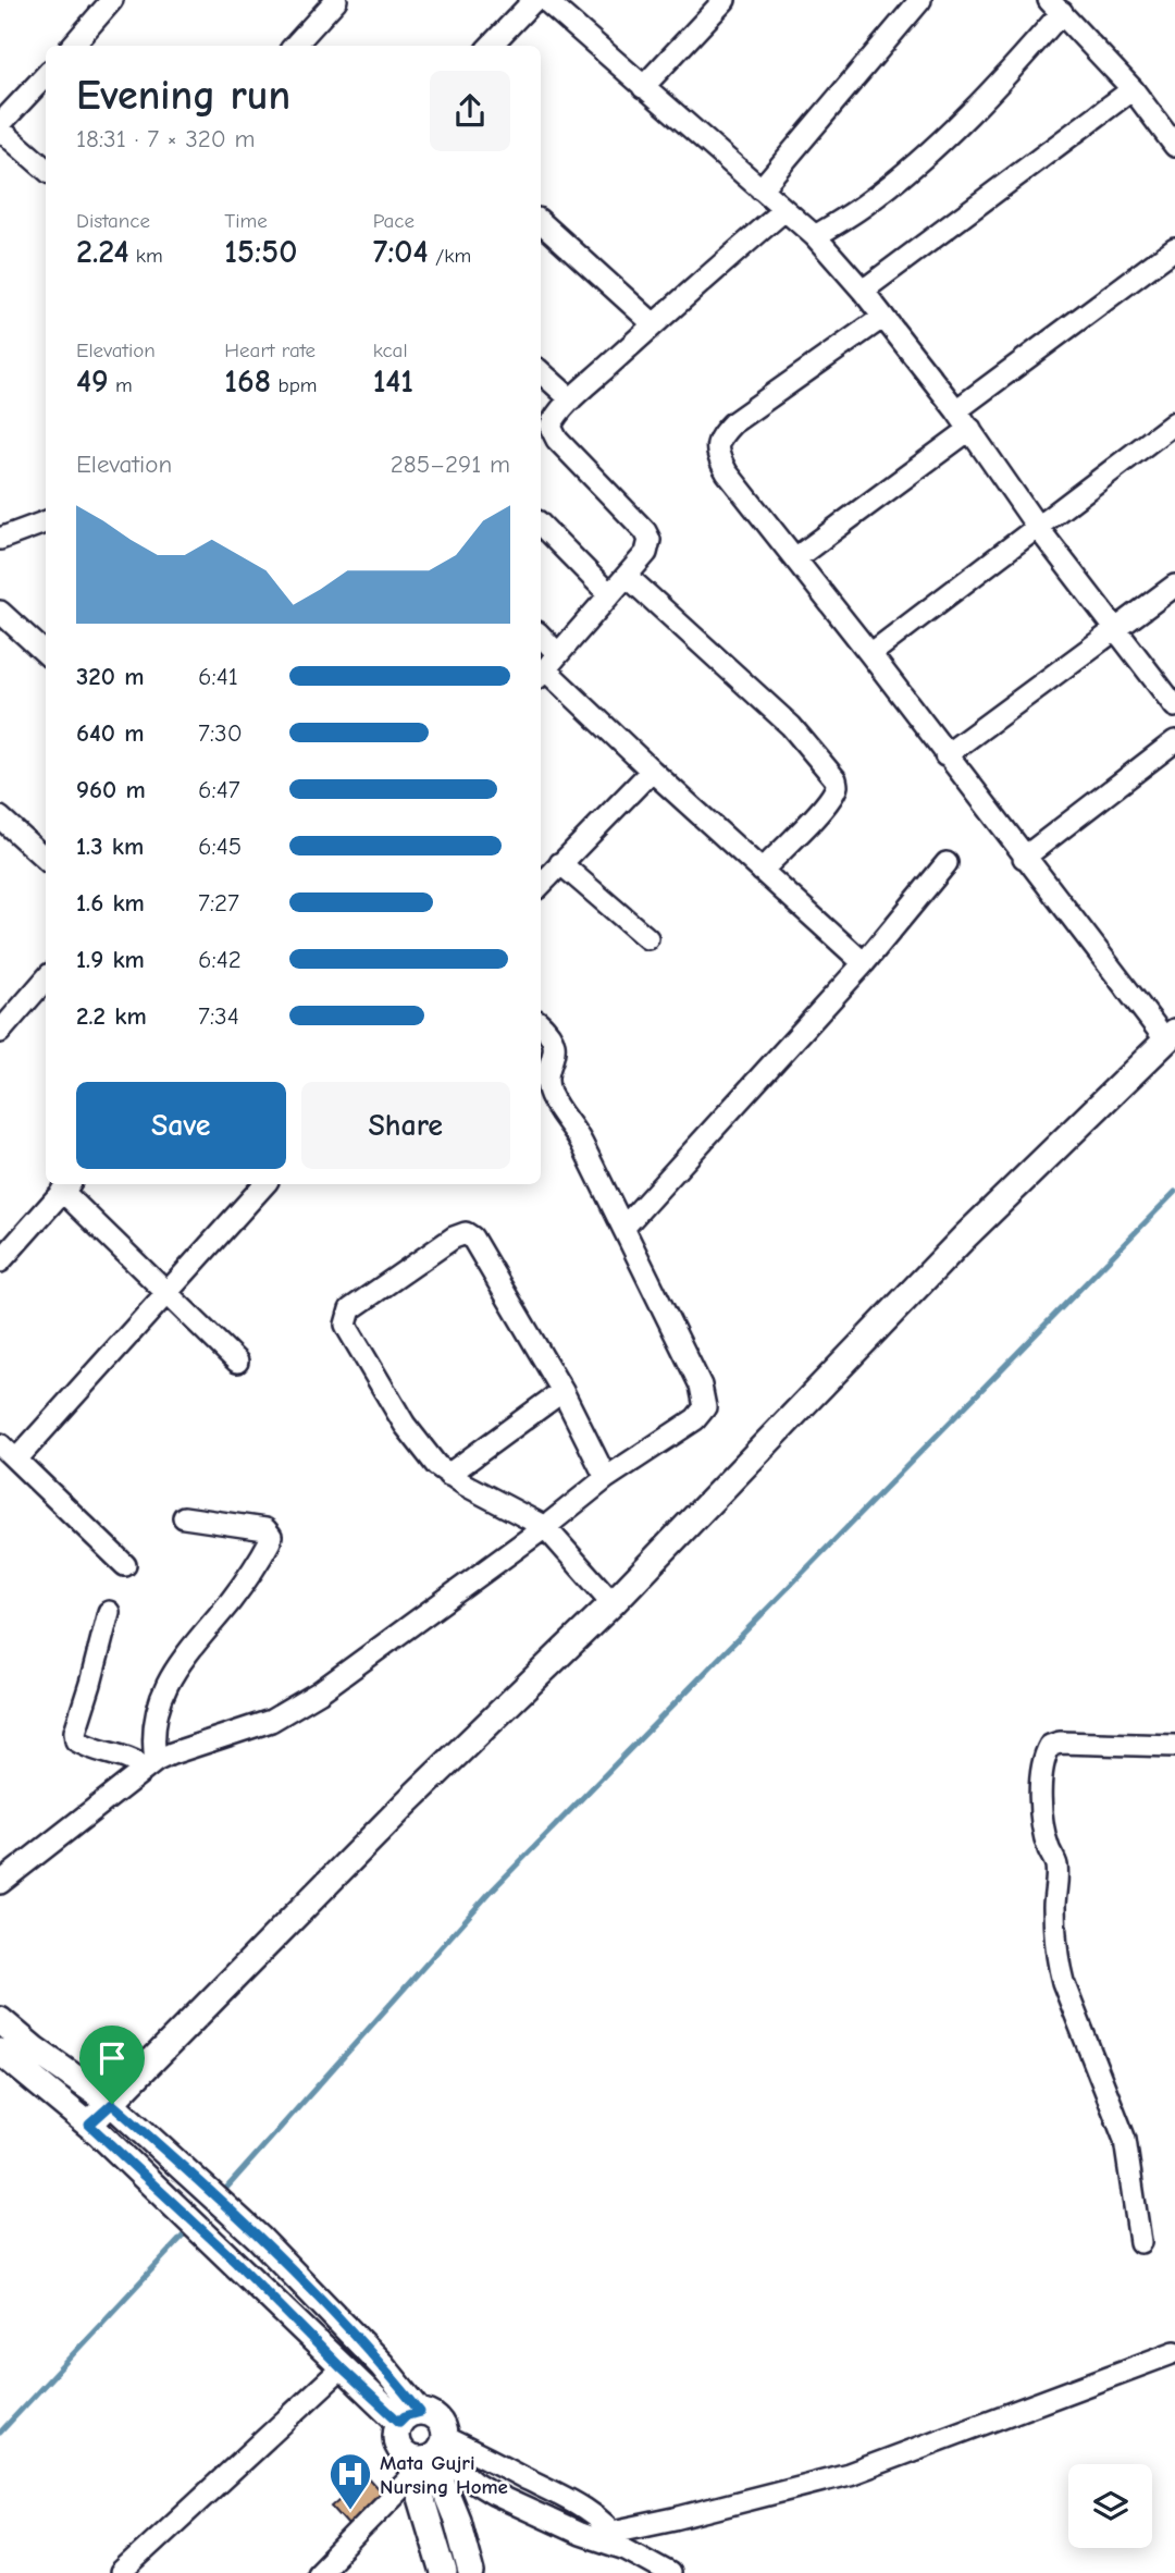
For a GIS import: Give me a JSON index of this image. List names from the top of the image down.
{
  "places": {
    "hospital": ["Mata Gujri Nursing Home"]
  },
  "page": {
    "heading": ["Evening run", "18:31 · 7 × 320 m"],
    "stats": [
      ["Distance", "2.24 km"],
      ["Time", "15:50"],
      ["Pace", "7:04 /km"],
      ["Elevation", "49 m"],
      ["Heart rate", "168 bpm"],
      ["kcal", "141"]
    ],
    "chart": ["Elevation", "285–291 m"],
    "list": [
      {
        "name": "320 m",
        "note": "6:41"
      },
      {
        "name": "640 m",
        "note": "7:30"
      },
      {
        "name": "960 m",
        "note": "6:47"
      },
      {
        "name": "1.3 km",
        "note": "6:45"
      },
      {
        "name": "1.6 km",
        "note": "7:27"
      },
      {
        "name": "1.9 km",
        "note": "6:42"
      },
      {
        "name": "2.2 km",
        "note": "7:34"
      }
    ],
    "buttons": ["Save", "Share"]
  }
}
